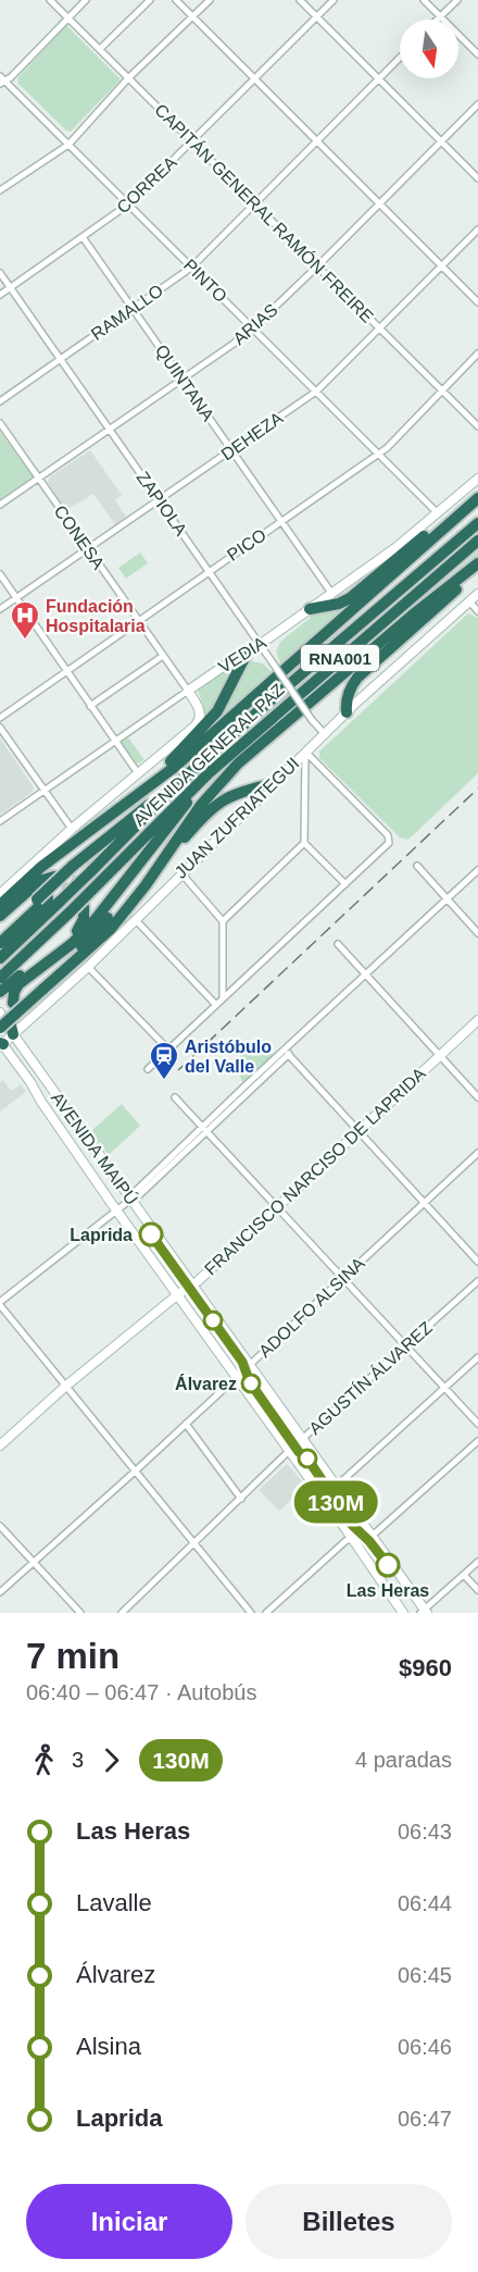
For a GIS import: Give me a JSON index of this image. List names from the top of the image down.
{
  "streets": {
    "highway": ["RNA001", "AVENIDA GENERAL PAZ"],
    "street": [
      "CORREA",
      "CAPITÁN GENERAL RAMÓN FREIRE",
      "PINTO",
      "RAMALLO",
      "ARIAS",
      "QUINTANA",
      "DEHEZA",
      "ZAPIOLA",
      "CONESA",
      "PICO",
      "VEDIA",
      "JUAN ZUFRIATEGUI",
      "AVENIDA MAIPÚ",
      "FRANCISCO NARCISO DE LAPRIDA",
      "ADOLFO ALSINA",
      "AGUSTÍN ÁLVAREZ"
    ]
  },
  "crossings": [
    ["CORREA", "CAPITÁN GENERAL RAMÓN FREIRE"],
    ["CORREA", "PINTO"],
    ["CORREA", "QUINTANA"],
    ["CORREA", "ZAPIOLA"],
    ["CAPITÁN GENERAL RAMÓN FREIRE", "RAMALLO"],
    ["CAPITÁN GENERAL RAMÓN FREIRE", "ARIAS"],
    ["CAPITÁN GENERAL RAMÓN FREIRE", "DEHEZA"],
    ["CAPITÁN GENERAL RAMÓN FREIRE", "PICO"],
    ["PINTO", "RAMALLO"],
    ["PINTO", "ARIAS"],
    ["PINTO", "DEHEZA"],
    ["PINTO", "PICO"],
    ["PINTO", "VEDIA"],
    ["RAMALLO", "QUINTANA"],
    ["RAMALLO", "ZAPIOLA"],
    ["ARIAS", "QUINTANA"],
    ["ARIAS", "ZAPIOLA"],
    ["ARIAS", "CONESA"],
    ["QUINTANA", "DEHEZA"],
    ["QUINTANA", "PICO"],
    ["QUINTANA", "VEDIA"],
    ["DEHEZA", "ZAPIOLA"],
    ["DEHEZA", "CONESA"],
    ["ZAPIOLA", "PICO"],
    ["ZAPIOLA", "VEDIA"],
    ["ZAPIOLA", "JUAN ZUFRIATEGUI"],
    ["CONESA", "PICO"],
    ["CONESA", "VEDIA"],
    ["CONESA", "AVENIDA GENERAL PAZ"],
    ["AVENIDA GENERAL PAZ", "JUAN ZUFRIATEGUI"],
    ["AVENIDA GENERAL PAZ", "AVENIDA MAIPÚ"],
    ["JUAN ZUFRIATEGUI", "AVENIDA MAIPÚ"],
    ["AVENIDA MAIPÚ", "FRANCISCO NARCISO DE LAPRIDA"],
    ["AVENIDA MAIPÚ", "ADOLFO ALSINA"],
    ["AVENIDA MAIPÚ", "AGUSTÍN ÁLVAREZ"]
  ],
  "places": {
    "hospital": ["Fundación Hospitalaria"],
    "station": ["Aristóbulo del Valle"],
    "other": ["Laprida", "Álvarez", "Las Heras"]
  },
  "lines": ["bus line 130M"],
  "north": "bottom",
  "page": {
    "on_map": "130M",
    "heading": ["7 min", "06:40 – 06:47 · Autobús", "$960"],
    "legs": ["3", "130M", "4 paradas"],
    "list": [
      {
        "name": "Las Heras",
        "value": "06:43"
      },
      {
        "name": "Lavalle",
        "value": "06:44"
      },
      {
        "name": "Álvarez",
        "value": "06:45"
      },
      {
        "name": "Alsina",
        "value": "06:46"
      },
      {
        "name": "Laprida",
        "value": "06:47"
      }
    ],
    "buttons": ["Iniciar", "Billetes"]
  }
}
